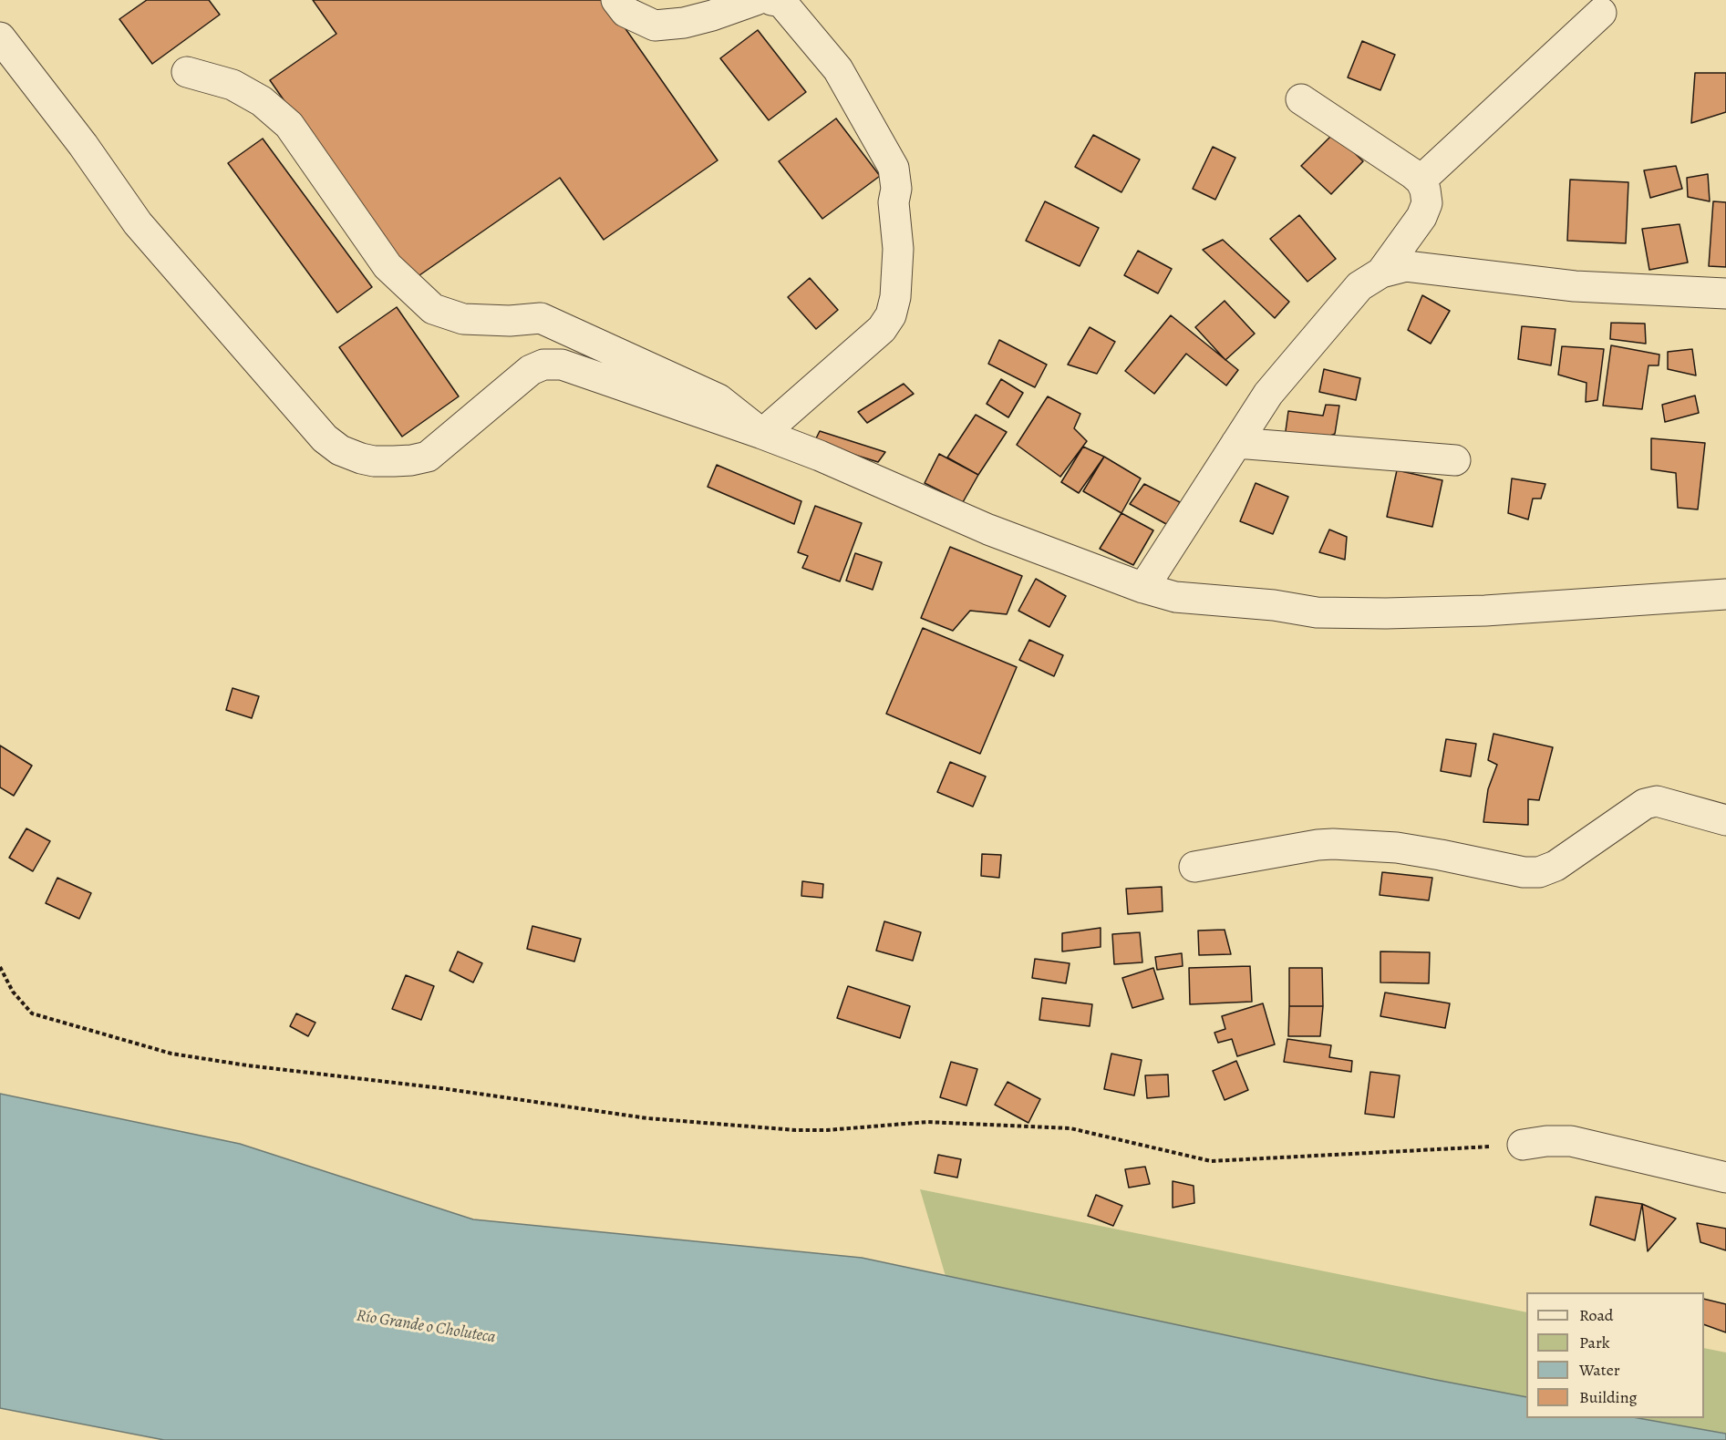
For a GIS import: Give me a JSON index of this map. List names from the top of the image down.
{
  "water": ["Río Grande o Choluteca"],
  "legend": [
    "Road",
    "Park",
    "Water",
    "Building"
  ]
}
